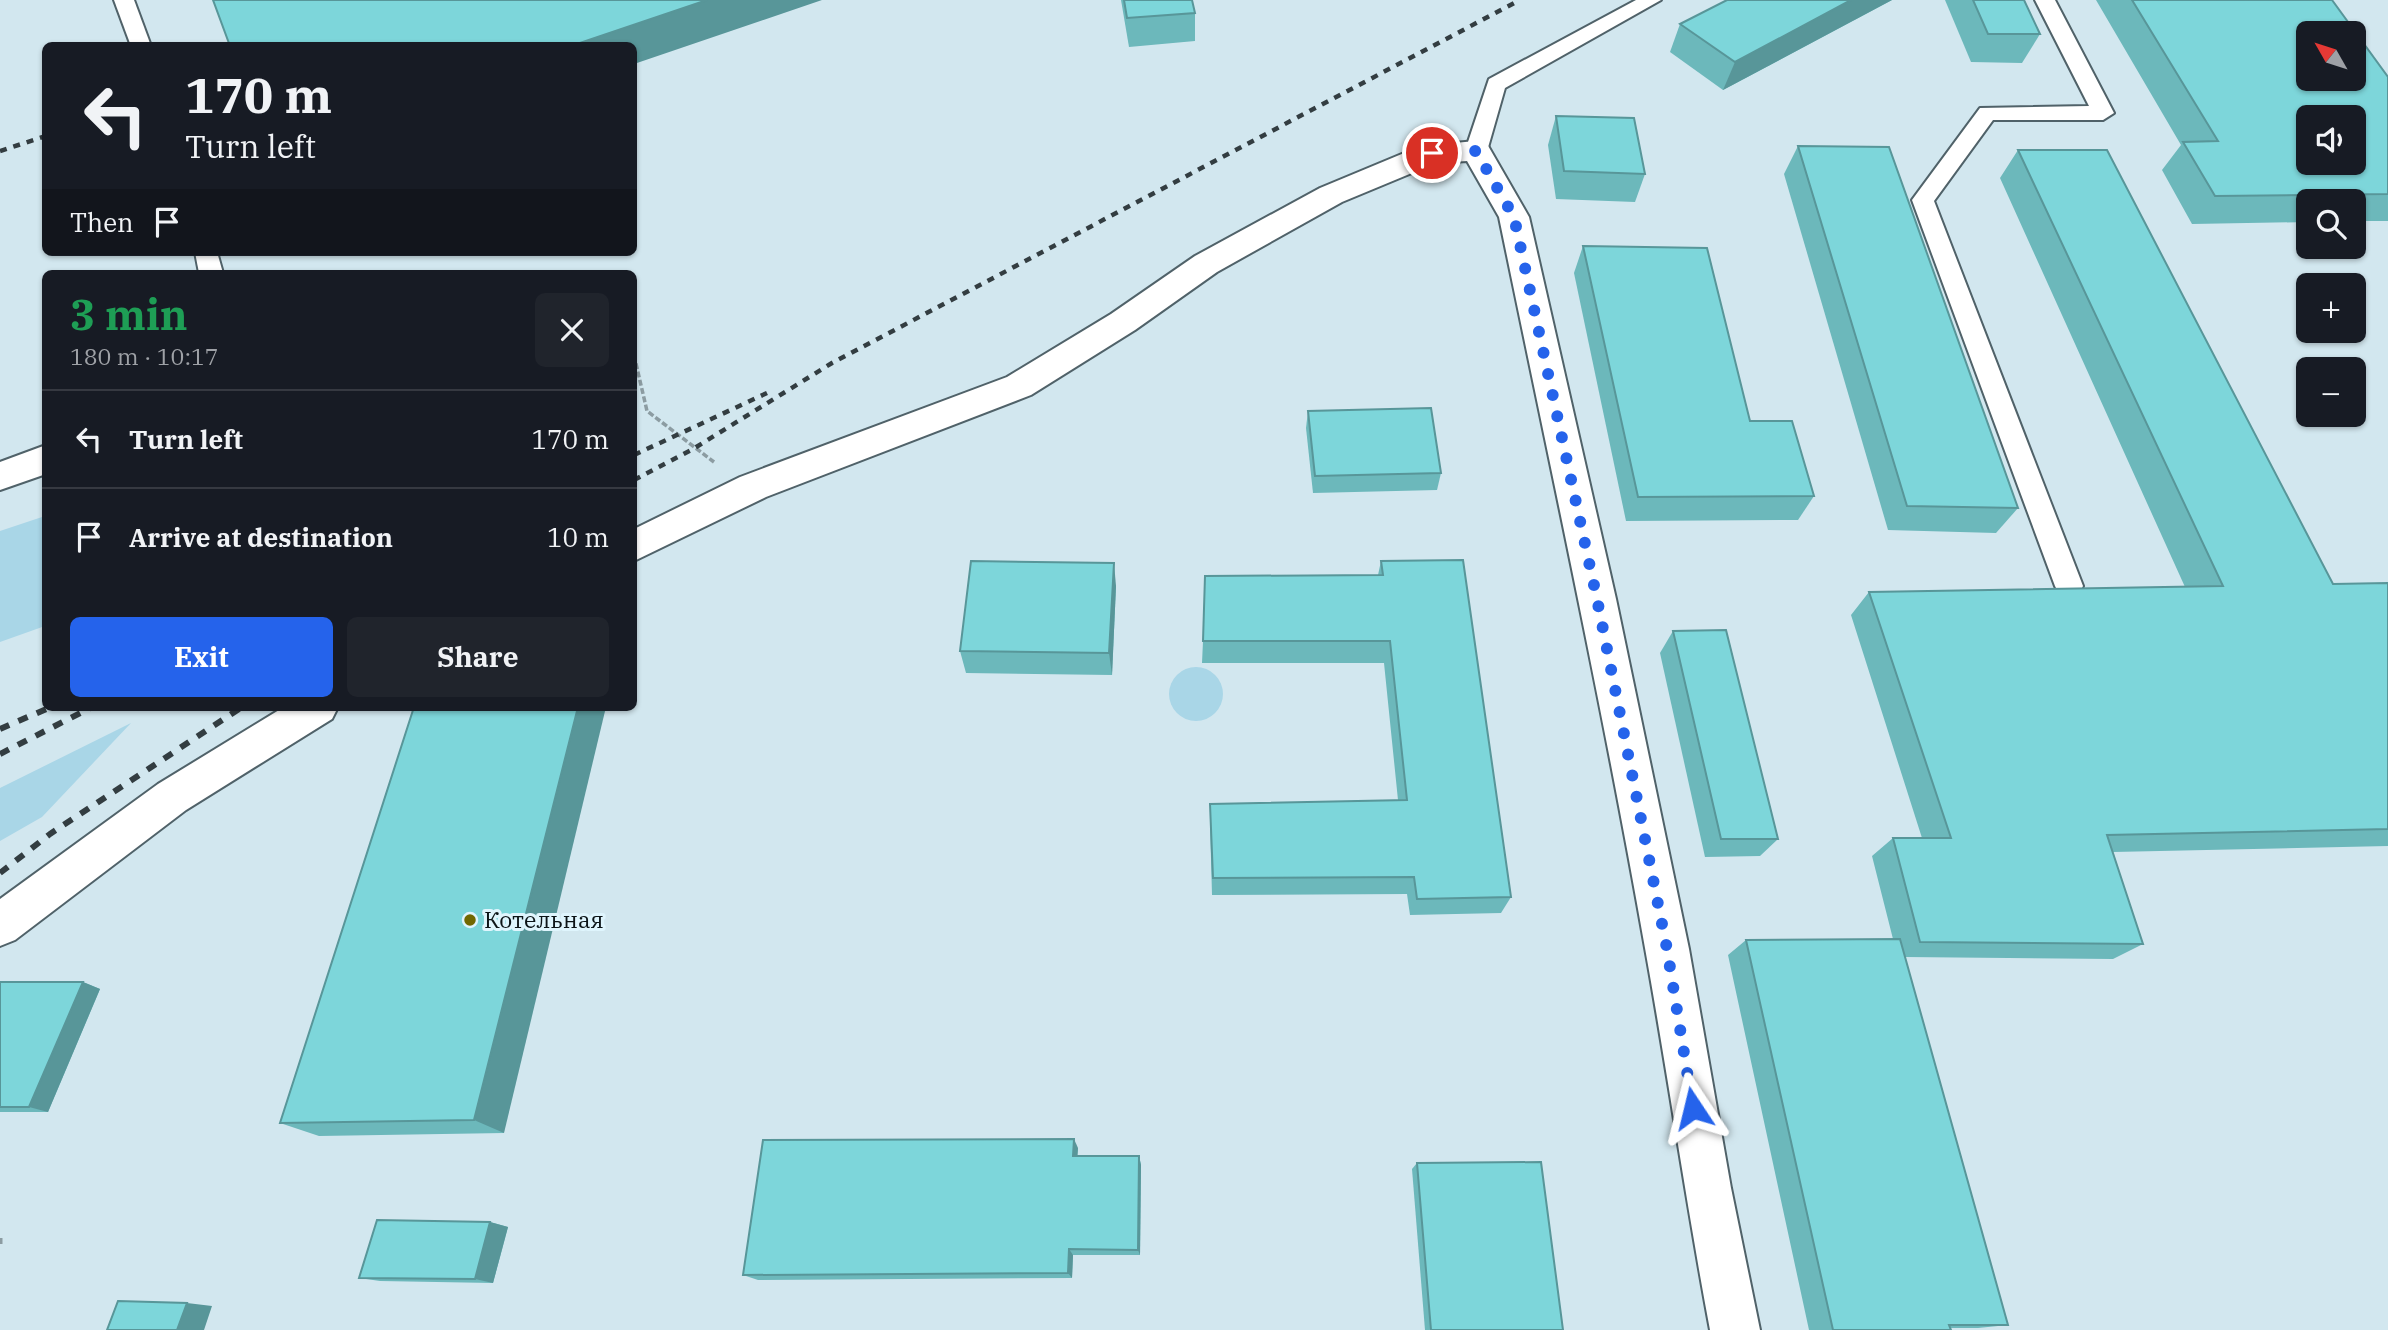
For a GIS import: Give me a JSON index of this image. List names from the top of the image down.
{
  "places": ["Котельная"],
  "north": "top left",
  "page": {
    "map_buttons": ["+", "−"],
    "turn": ["170 m", "Turn left"],
    "then": "Then",
    "heading": ["3 min", "180 m · 10:17"],
    "list": [
      {
        "name": "Turn left",
        "value": "170 m"
      },
      {
        "name": "Arrive at destination",
        "value": "10 m"
      }
    ],
    "buttons": ["Exit", "Share"]
  }
}
